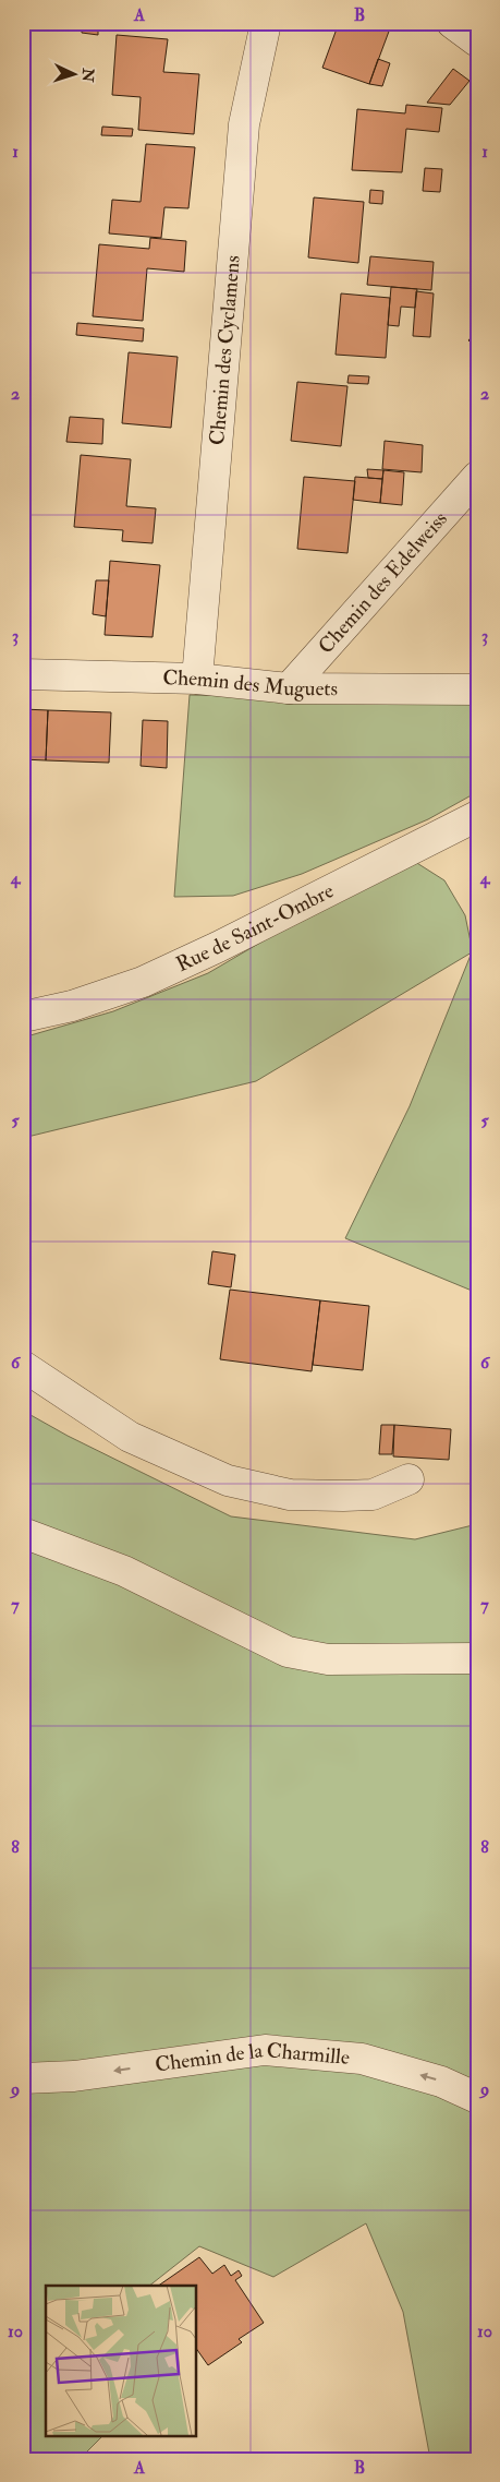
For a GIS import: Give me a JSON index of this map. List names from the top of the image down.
{
  "streets": {
    "street": [
      "Chemin des Cyclamens",
      "Chemin des Edelweiss",
      "Chemin des Muguets",
      "Rue de Saint-Ombre",
      "Chemin de la Charmille"
    ]
  },
  "crossings": [
    ["Chemin des Cyclamens", "Chemin des Muguets"],
    ["Chemin des Edelweiss", "Chemin des Muguets"]
  ],
  "one_way": ["Chemin de la Charmille"],
  "north": "right",
  "grid": {
    "columns": ["A", "B"],
    "rows": [
      "1",
      "2",
      "3",
      "4",
      "5",
      "6",
      "7",
      "8",
      "9",
      "10"
    ]
  }
}
